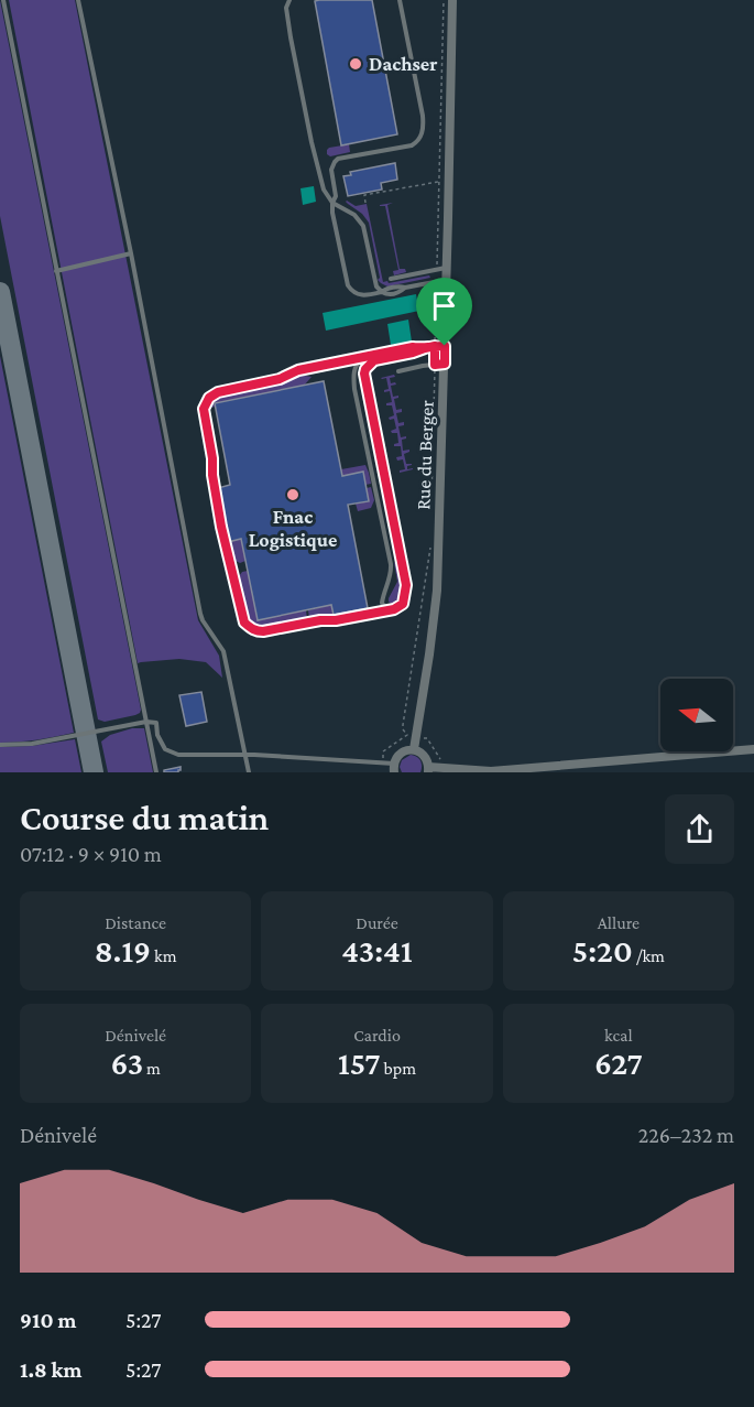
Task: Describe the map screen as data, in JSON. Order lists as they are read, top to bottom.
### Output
{
  "streets": {
    "street": ["Rue du Berger"]
  },
  "places": ["Dachser", "Fnac Logistique"],
  "north": "left",
  "page": {
    "heading": ["Course du matin", "07:12 · 9 × 910 m"],
    "stats": [
      ["Distance", "8.19 km"],
      ["Durée", "43:41"],
      ["Allure", "5:20 /km"],
      ["Dénivelé", "63 m"],
      ["Cardio", "157 bpm"],
      ["kcal", "627"]
    ],
    "chart": ["Dénivelé", "226–232 m"],
    "list": [
      {
        "name": "910 m",
        "note": "5:27"
      },
      {
        "name": "1.8 km",
        "note": "5:27"
      }
    ]
  }
}
